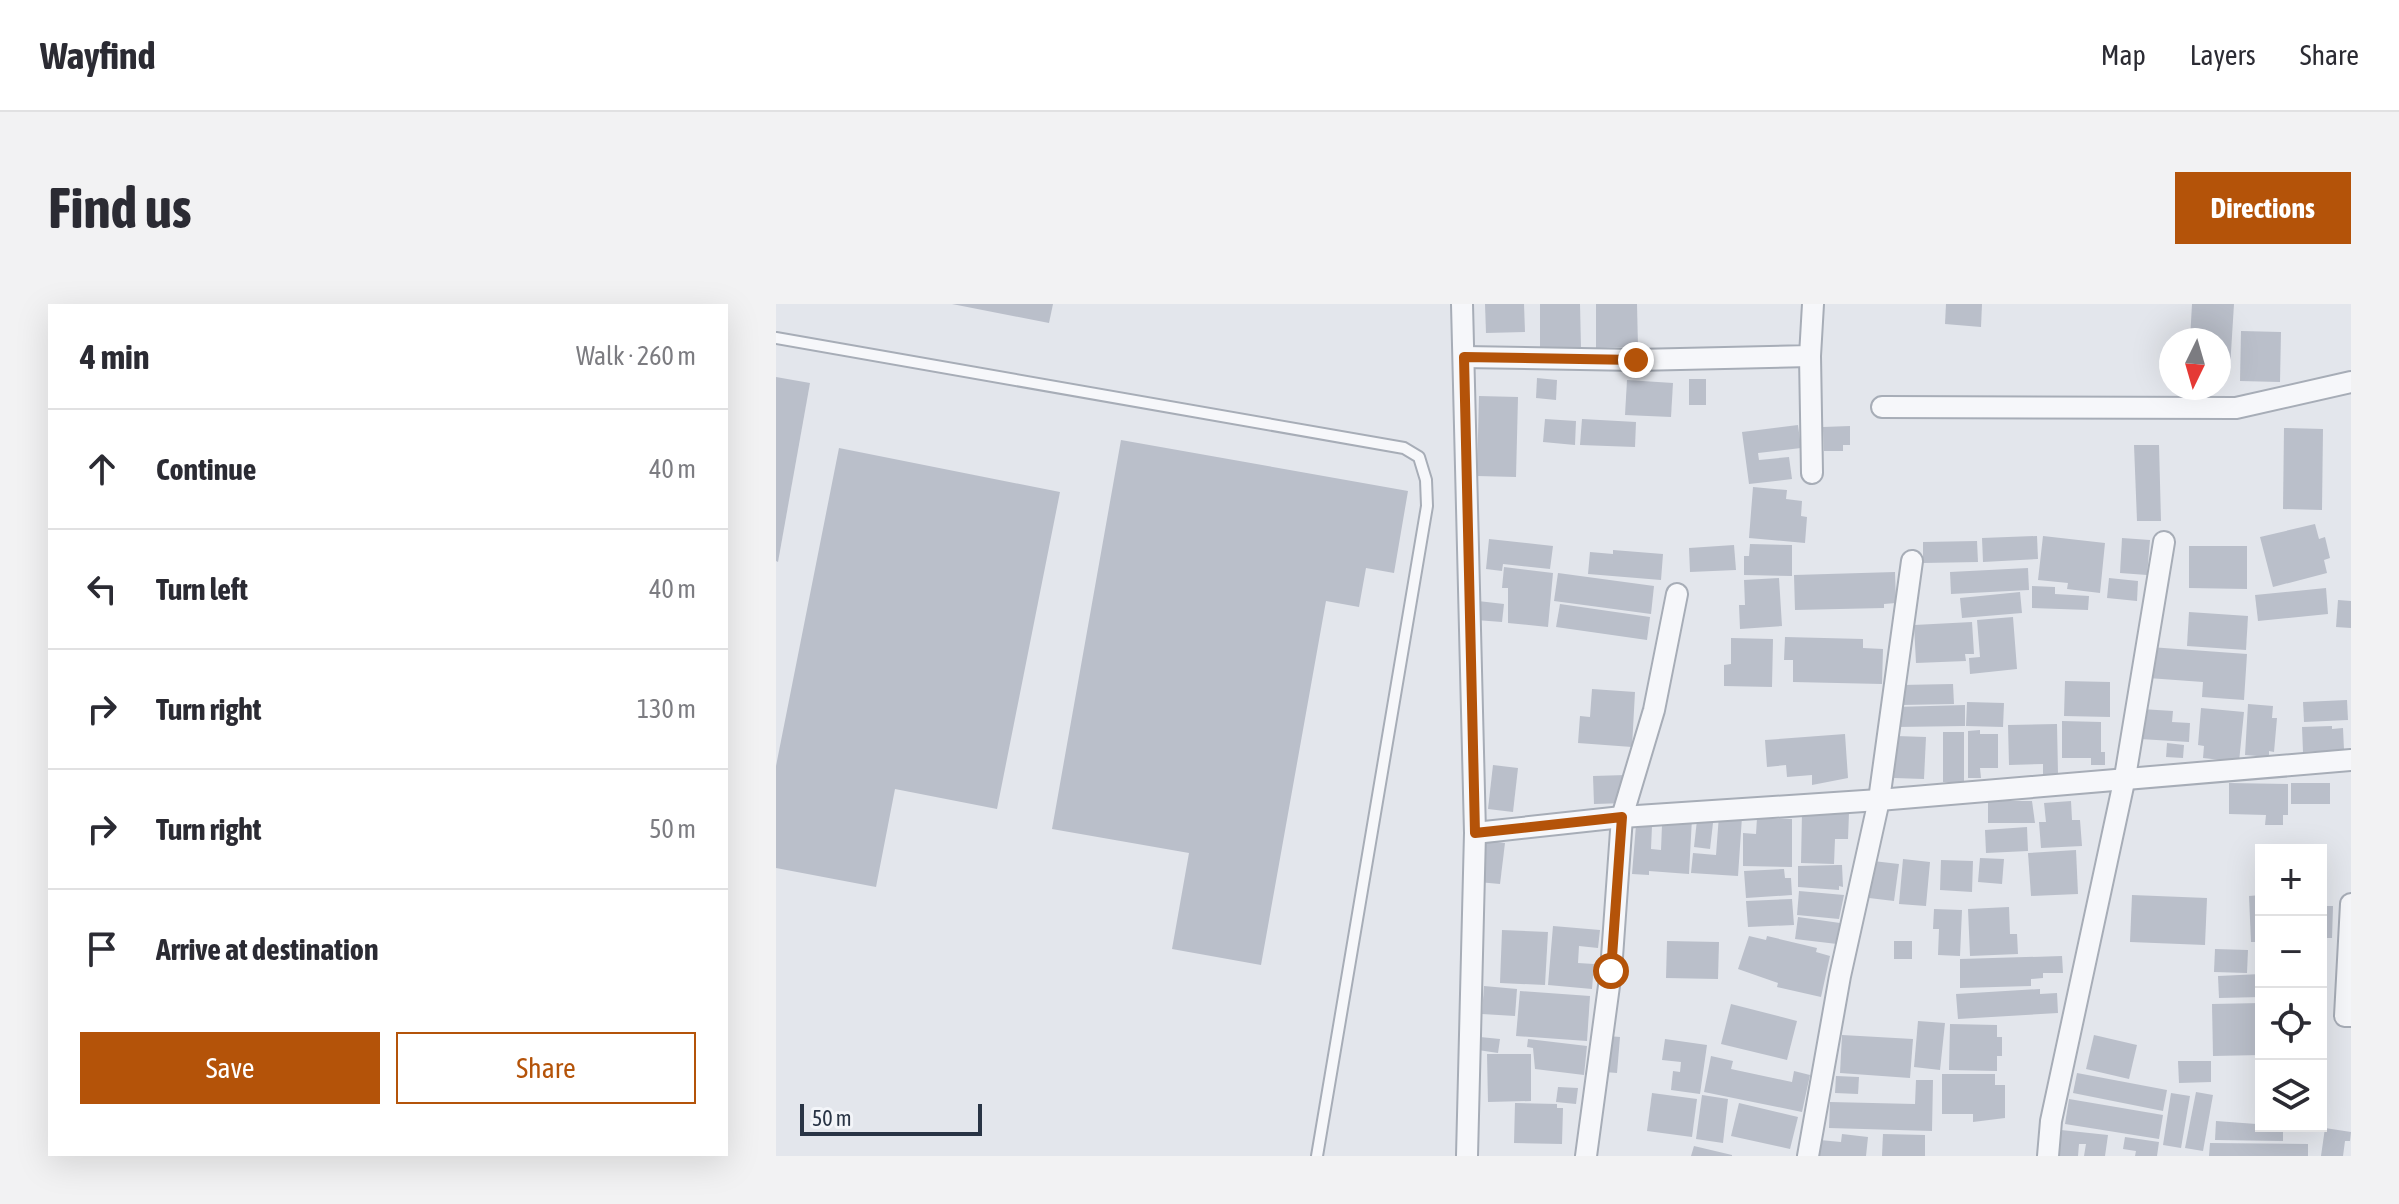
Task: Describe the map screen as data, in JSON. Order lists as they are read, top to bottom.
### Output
{
  "scale_bar": "50 m",
  "north": "bottom",
  "page": {
    "header": "Wayfind",
    "nav": ["Map", "Layers", "Share"],
    "buttons": [
      "Directions",
      ["Save", "Share"]
    ],
    "title": "Find us",
    "heading": ["4 min", "Walk · 260 m"],
    "list": [
      ["Continue", "40 m"],
      ["Turn left", "40 m"],
      ["Turn right", "130 m"],
      ["Turn right", "50 m"],
      "Arrive at destination"
    ],
    "map_buttons": ["+", "−"],
    "scale": "50 m"
  }
}
